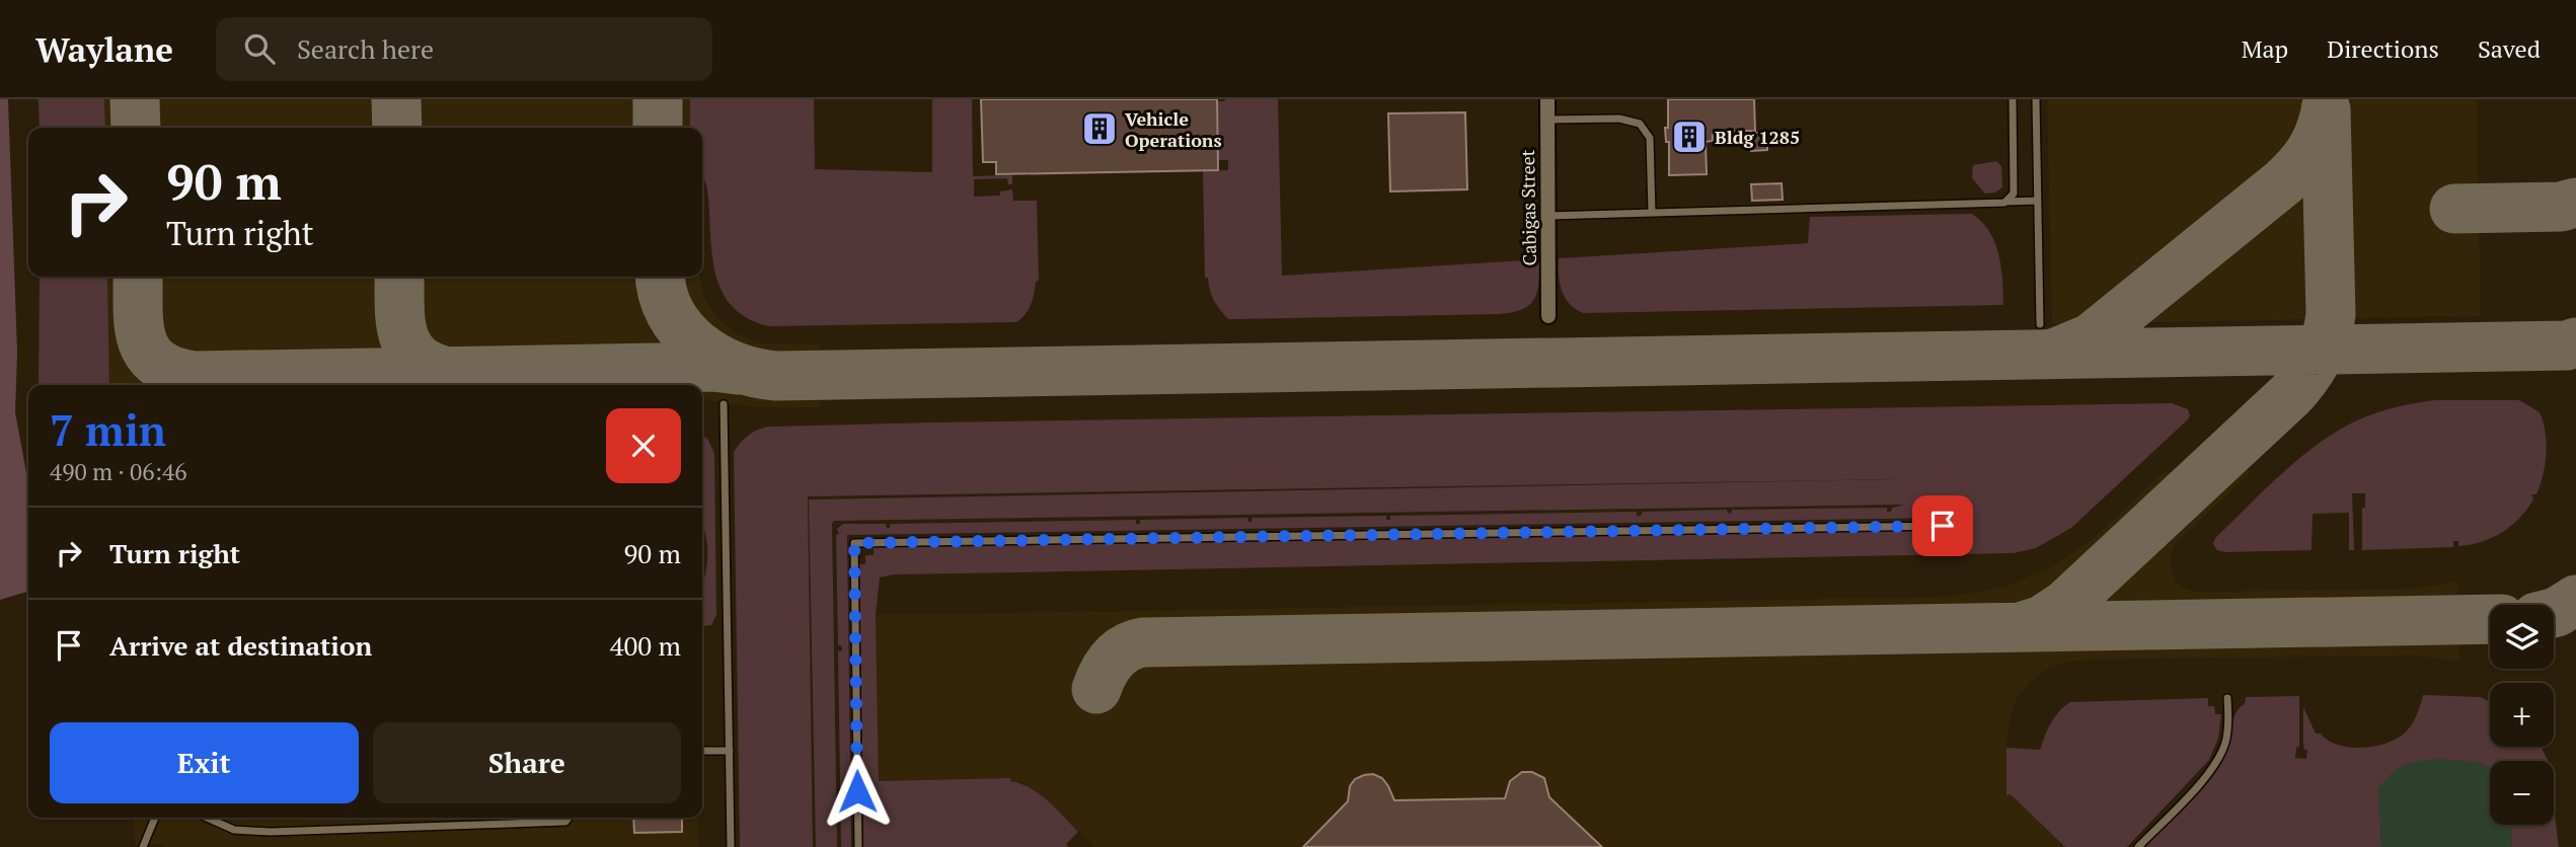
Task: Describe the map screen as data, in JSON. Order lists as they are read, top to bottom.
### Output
{
  "streets": {
    "street": ["Cabigas Street"]
  },
  "places": {
    "building": ["Vehicle Operations", "Bldg 1285"]
  },
  "page": {
    "header": "Waylane",
    "search": "Search here",
    "nav": ["Map", "Directions", "Saved"],
    "turn": ["90 m", "Turn right"],
    "heading": ["7 min", "490 m · 06:46"],
    "list": [
      {
        "name": "Turn right",
        "value": "90 m"
      },
      {
        "name": "Arrive at destination",
        "value": "400 m"
      }
    ],
    "map_buttons": ["+", "−"],
    "buttons": ["Exit", "Share"]
  }
}
